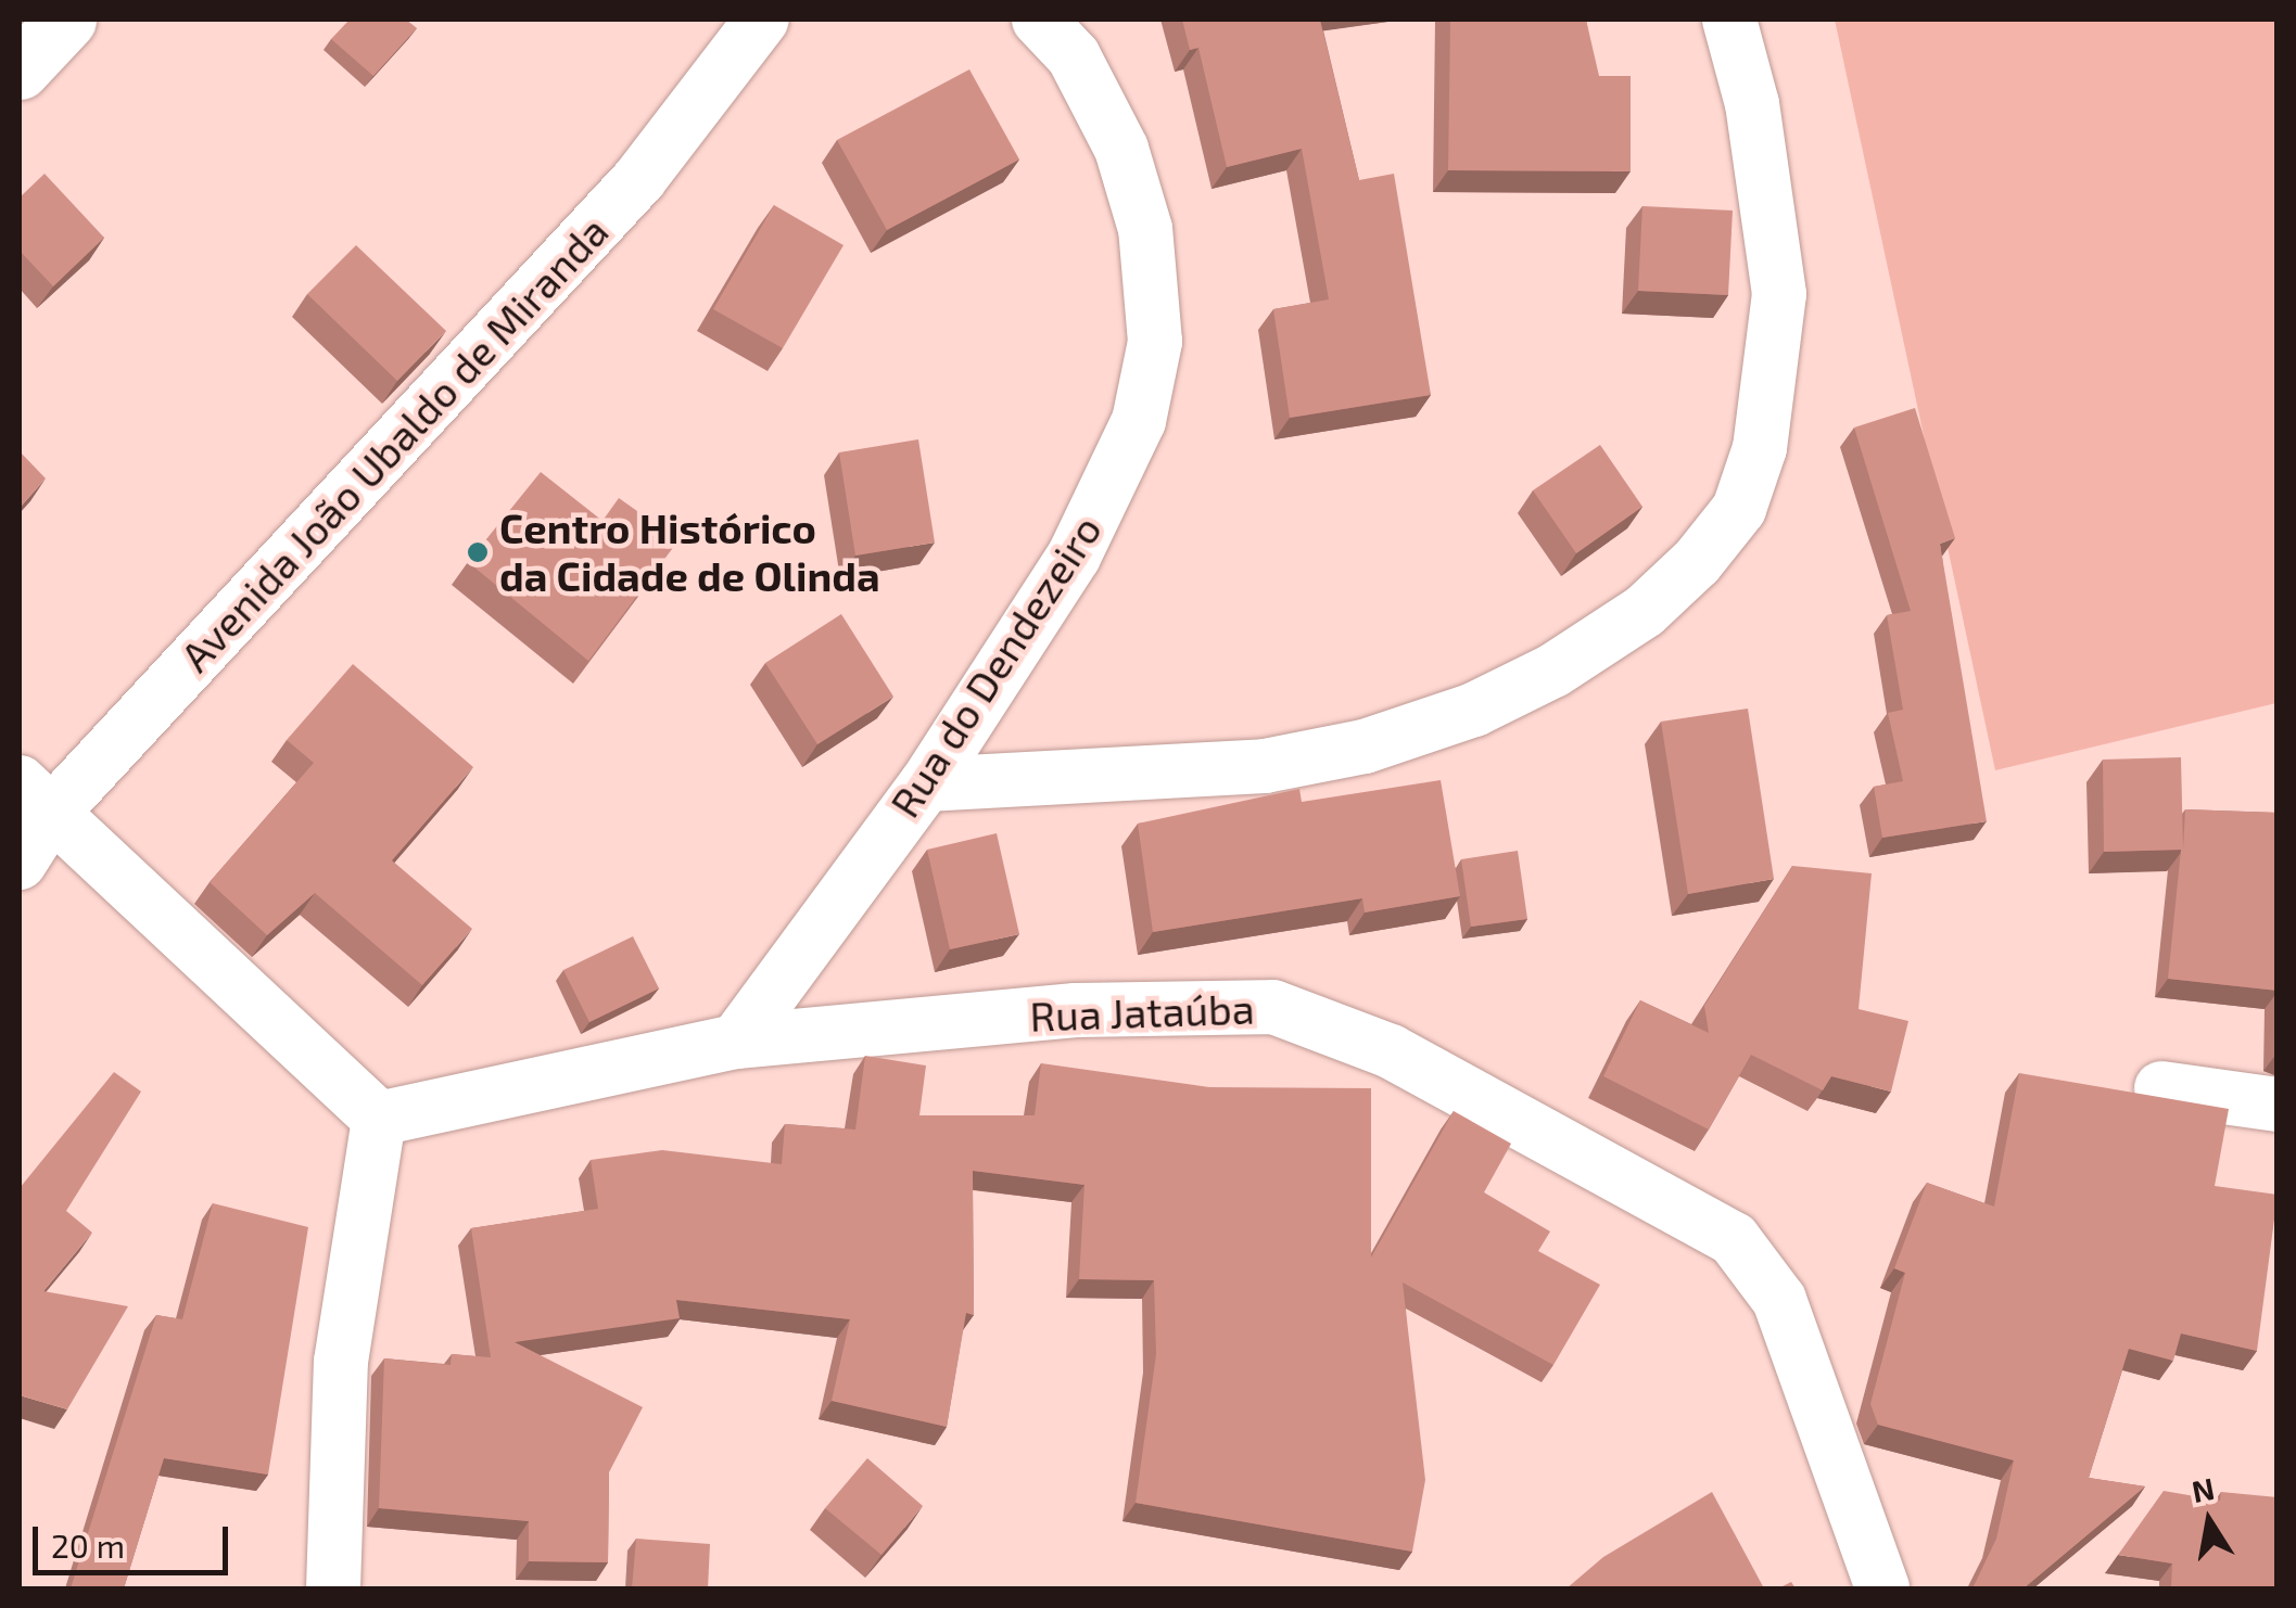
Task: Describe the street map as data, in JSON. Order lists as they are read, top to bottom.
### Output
{
  "streets": {
    "street": ["Avenida João Ubaldo de Miranda", "Rua do Dendezeiro", "Rua Jataúba"]
  },
  "crossings": [
    ["Rua do Dendezeiro", "Rua Jataúba"]
  ],
  "places": ["Centro Histórico da Cidade de Olinda"],
  "scale_bar": "20 m",
  "north": "top"
}
